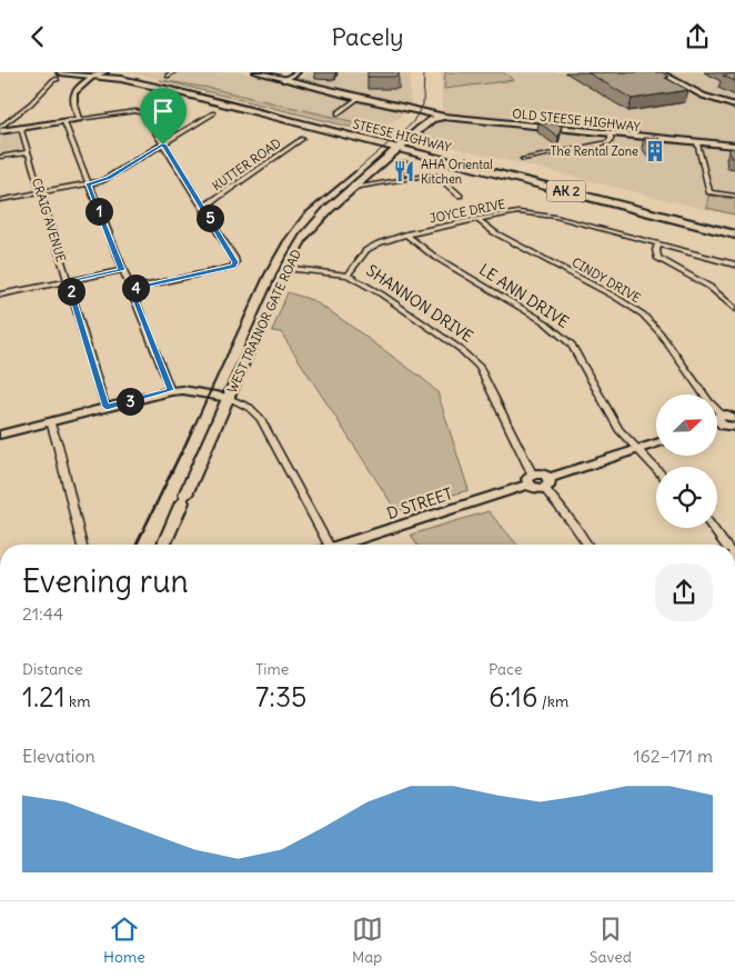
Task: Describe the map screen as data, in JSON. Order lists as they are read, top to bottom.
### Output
{
  "streets": {
    "highway": ["STEESE HIGHWAY", "AK 2"],
    "main road": ["OLD STEESE HIGHWAY", "WEST TRAINOR GATE ROAD"],
    "street": [
      "KUTTER ROAD",
      "JOYCE DRIVE",
      "CRAIG AVENUE",
      "CINDY DRIVE",
      "LE ANN DRIVE",
      "SHANNON DRIVE",
      "D STREET"
    ]
  },
  "crossings": [
    ["OLD STEESE HIGHWAY", "WEST TRAINOR GATE ROAD"],
    ["STEESE HIGHWAY", "WEST TRAINOR GATE ROAD"],
    ["JOYCE DRIVE", "CINDY DRIVE"],
    ["JOYCE DRIVE", "LE ANN DRIVE"],
    ["JOYCE DRIVE", "SHANNON DRIVE"],
    ["SHANNON DRIVE", "WEST TRAINOR GATE ROAD"],
    ["SHANNON DRIVE", "D STREET"]
  ],
  "places": {
    "building": ["The Rental Zone"],
    "restaurant": ["AHA Oriental Kitchen"]
  },
  "north": "top right",
  "page": {
    "header": "Pacely",
    "pins": [
      "1",
      "5",
      "4",
      "2",
      "3"
    ],
    "heading": ["Evening run", "21:44"],
    "stats": [
      ["Distance", "1.21 km"],
      ["Time", "7:35"],
      ["Pace", "6:16 /km"]
    ],
    "chart": ["Elevation", "162–171 m"],
    "tabs": ["Home", "Map", "Saved"]
  }
}
